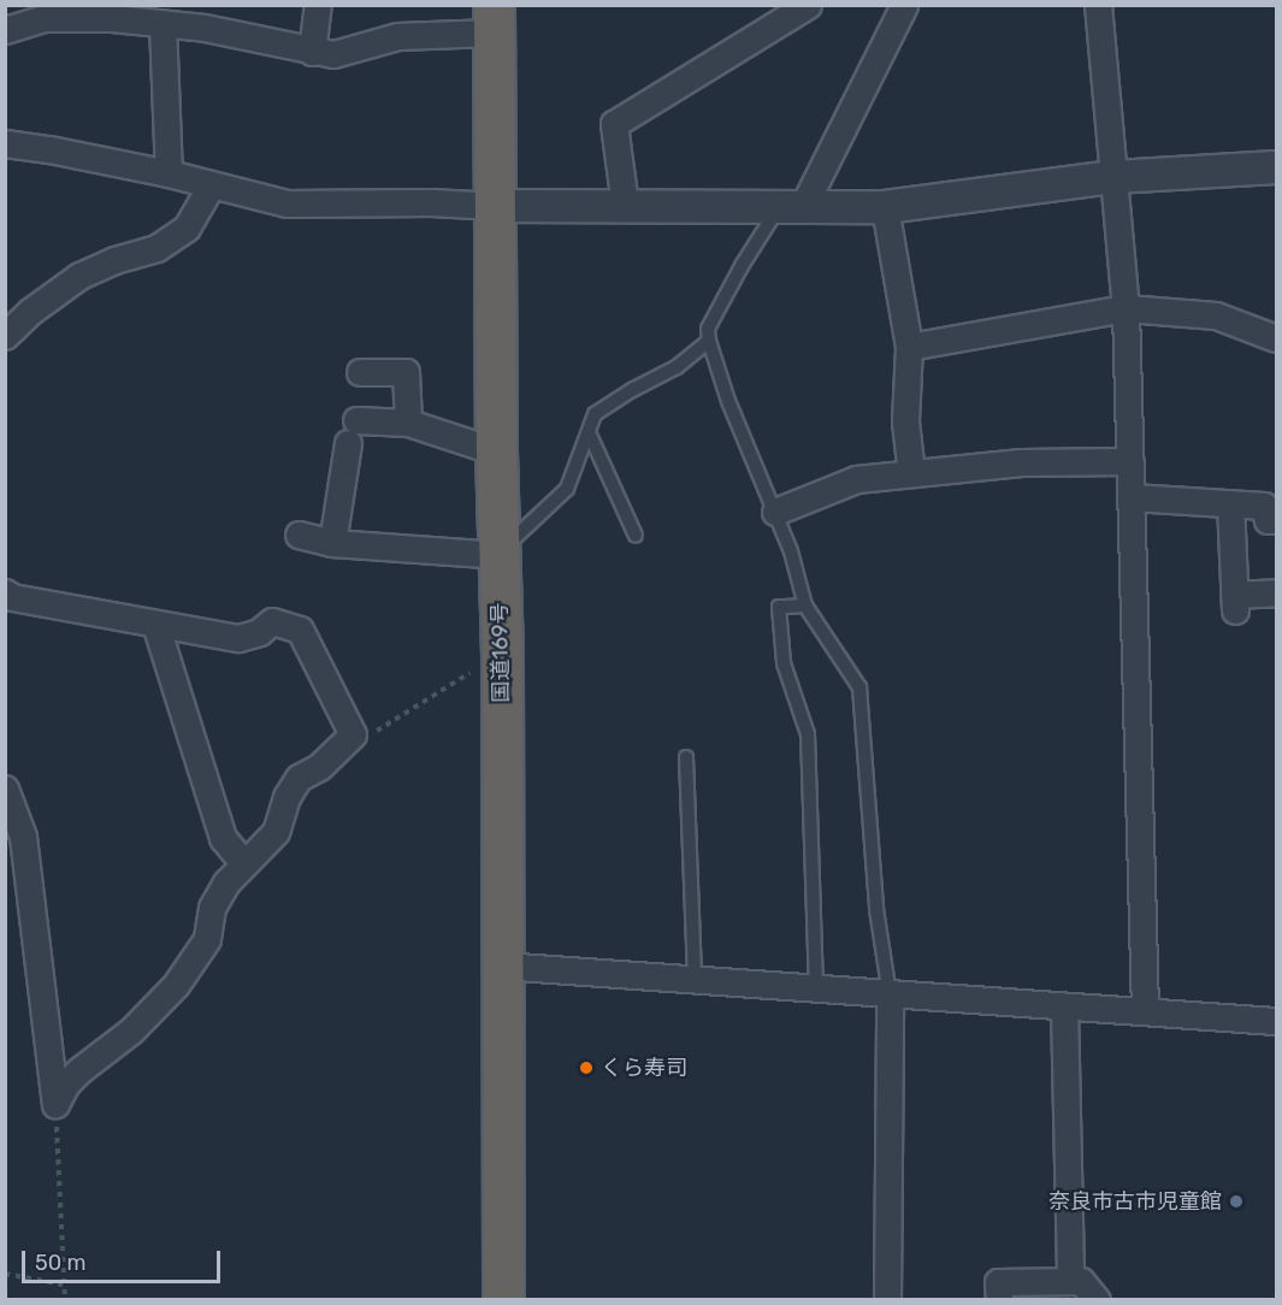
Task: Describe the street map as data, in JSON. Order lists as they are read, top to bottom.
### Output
{
  "streets": {
    "highway": ["国道169号"]
  },
  "places": ["くら寿司", "奈良市古市児童館"],
  "scale_bar": "50 m"
}
